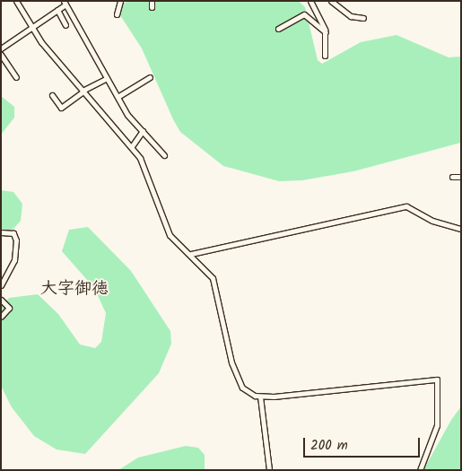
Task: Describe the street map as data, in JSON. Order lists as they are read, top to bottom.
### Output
{
  "districts": ["大字御徳"],
  "scale_bar": "200 m"
}
